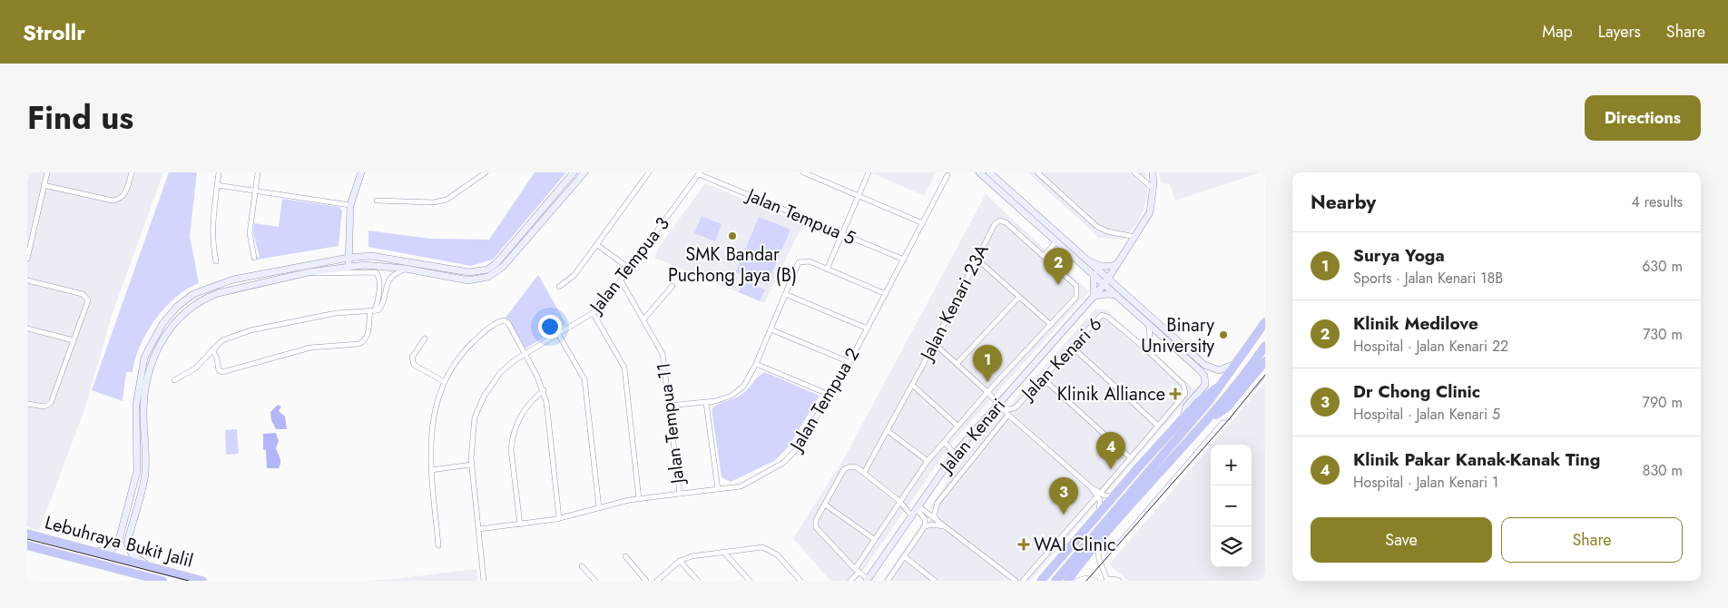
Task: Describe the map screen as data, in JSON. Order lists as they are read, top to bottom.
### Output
{
  "streets": {
    "highway": ["Lebuhraya Bukit Jalil"],
    "main road": ["Jalan Kenari"],
    "street": [
      "Jalan Tempua 5",
      "Jalan Tempua 3",
      "Jalan Kenari 23A",
      "Jalan Kenari 6",
      "Jalan Tempua 2",
      "Jalan Tempua 11"
    ]
  },
  "crossings": [
    ["Jalan Tempua 5", "Jalan Tempua 3"],
    ["Jalan Tempua 5", "Jalan Tempua 2"],
    ["Jalan Tempua 3", "Jalan Tempua 2"],
    ["Jalan Tempua 3", "Jalan Tempua 11"],
    ["Jalan Kenari 6", "Jalan Kenari"],
    ["Jalan Tempua 2", "Jalan Tempua 11"]
  ],
  "places": {
    "other": ["SMK Bandar Puchong Jaya (B)", "Binary University"],
    "health": ["Klinik Alliance", "WAI Clinic"]
  },
  "page": {
    "header": "Strollr",
    "nav": ["Map", "Layers", "Share"],
    "title": "Find us",
    "buttons": [
      "Directions",
      ["Save", "Share"]
    ],
    "heading": ["Nearby", "4 results"],
    "list": [
      {
        "mark": "1",
        "name": "Surya Yoga",
        "note": "Sports · Jalan Kenari 18B",
        "value": "630 m"
      },
      {
        "mark": "2",
        "name": "Klinik Medilove",
        "note": "Hospital · Jalan Kenari 22",
        "value": "730 m"
      },
      {
        "mark": "3",
        "name": "Dr Chong Clinic",
        "note": "Hospital · Jalan Kenari 5",
        "value": "790 m"
      },
      {
        "mark": "4",
        "name": "Klinik Pakar Kanak-Kanak Ting",
        "note": "Hospital · Jalan Kenari 1",
        "value": "830 m"
      }
    ],
    "pins": [
      "2",
      "1",
      "4",
      "3"
    ],
    "map_buttons": ["+", "−"]
  }
}
